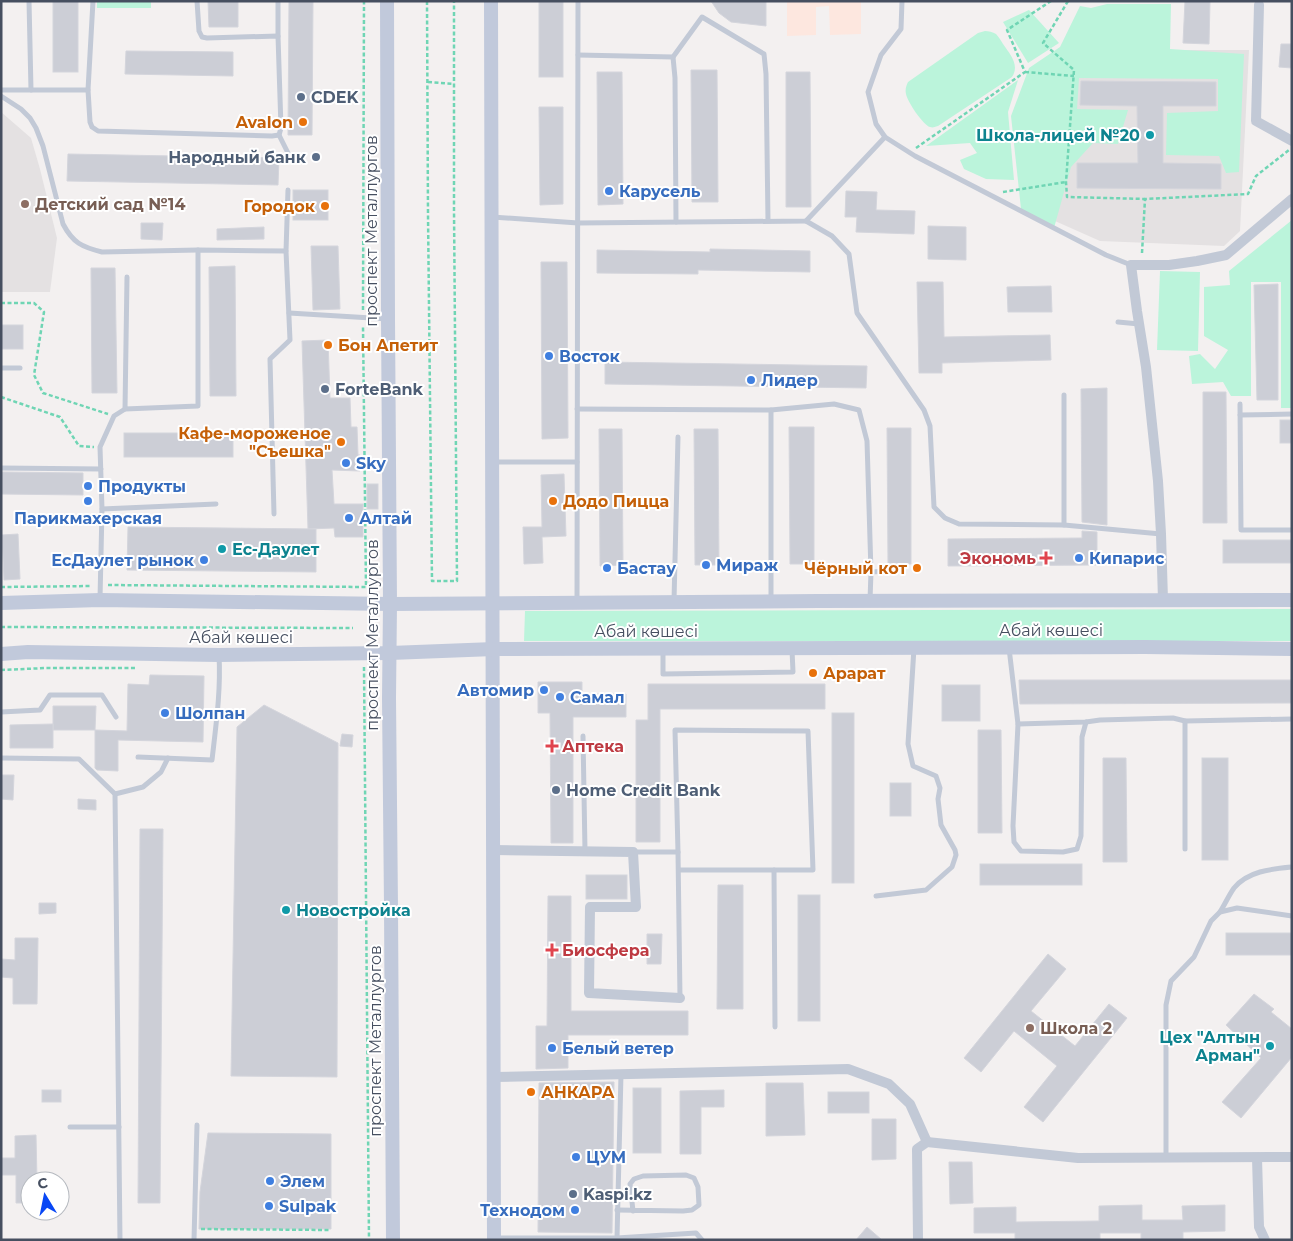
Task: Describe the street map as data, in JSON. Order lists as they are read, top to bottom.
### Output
{
  "streets": {
    "street": ["проспект Металлургов", "Абай көшесі"]
  },
  "crossings": [
    ["проспект Металлургов", "Абай көшесі"]
  ],
  "places": {
    "other": [
      "CDEK",
      "Avalon",
      "Школа-лицей №20",
      "Народный банк",
      "Карусель",
      "Детский сад №14",
      "Городок",
      "Бон Апетит",
      "Восток",
      "Лидер",
      "ForteBank",
      "Кафе-мороженое \"Cъешка\"",
      "Sky",
      "Продукты",
      "Парикмахерская",
      "Додо Пицца",
      "Алтай",
      "Ес-Даулет",
      "Кипарис",
      "ЕсДаулет рынок",
      "Мираж",
      "Бастау",
      "Чёрный кот",
      "Арарат",
      "Автомир",
      "Самал",
      "Шолпан",
      "Home Credit Bank",
      "Новостройка",
      "Школа 2",
      "Цех \"Алтын Арман\"",
      "Белый ветер",
      "АНКАРА",
      "ЦУМ",
      "Элем",
      "Kaspi.kz",
      "Sulpak",
      "Технодом"
    ],
    "health": ["Экономь", "Аптека", "Биосфера"]
  },
  "north": "top"
}
